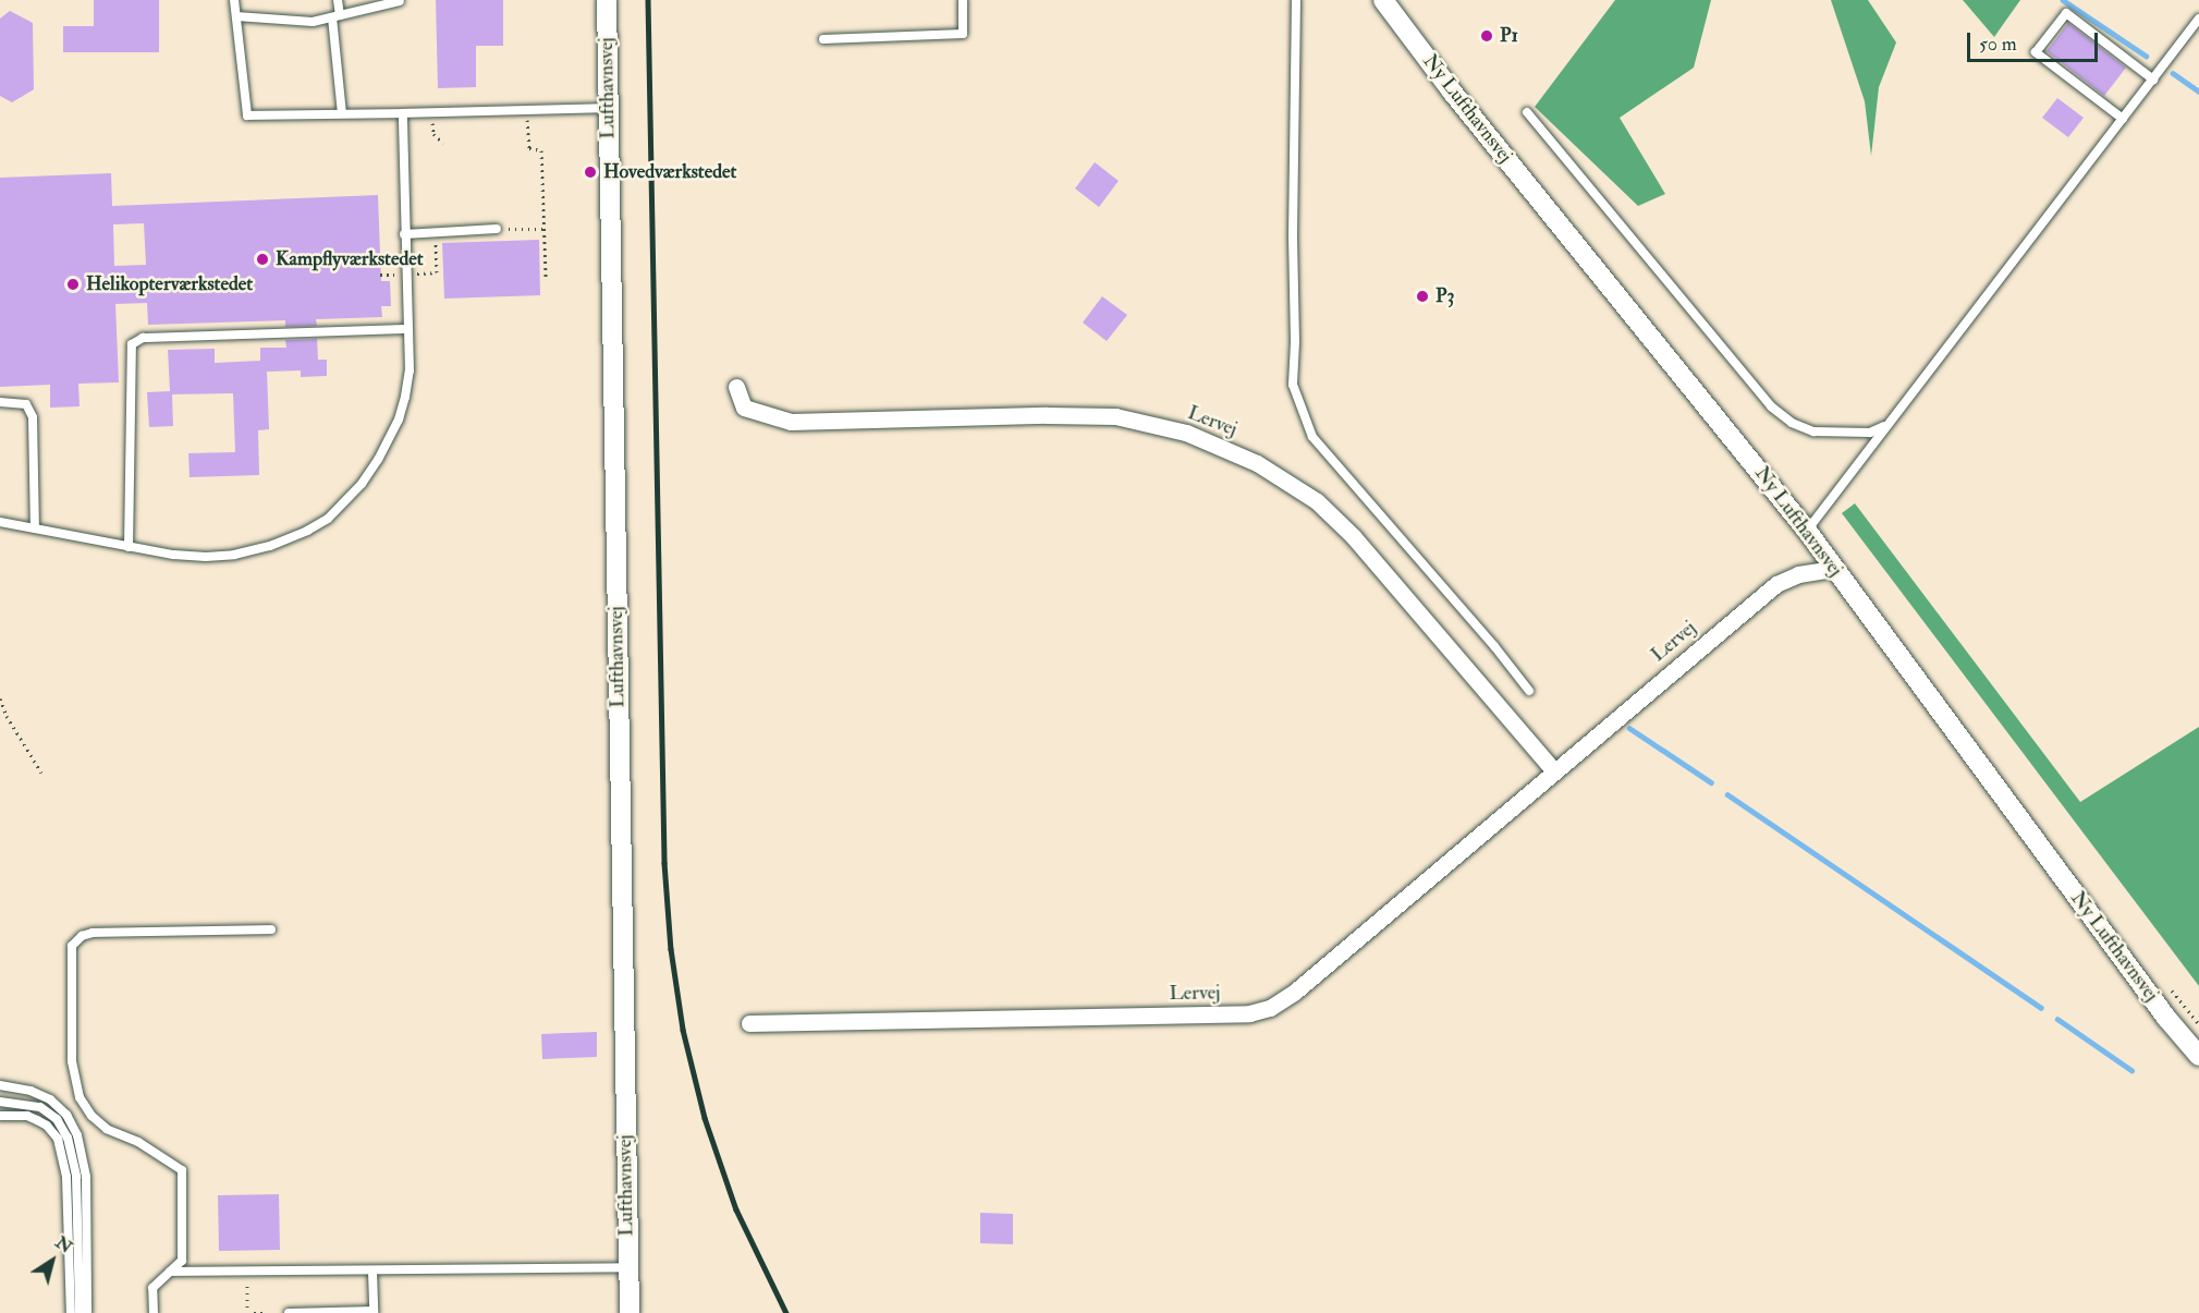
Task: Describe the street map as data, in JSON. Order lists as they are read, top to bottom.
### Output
{
  "streets": {
    "street": ["Lufthavnsvej", "Ny Lufthavnsvej", "Lervej"]
  },
  "crossings": [
    ["Ny Lufthavnsvej", "Lervej"]
  ],
  "places": [
    "P1",
    "Hovedværkstedet",
    "Kampflyværkstedet",
    "Helikopterværkstedet",
    "P3"
  ],
  "scale_bar": "50 m",
  "north": "top right"
}
